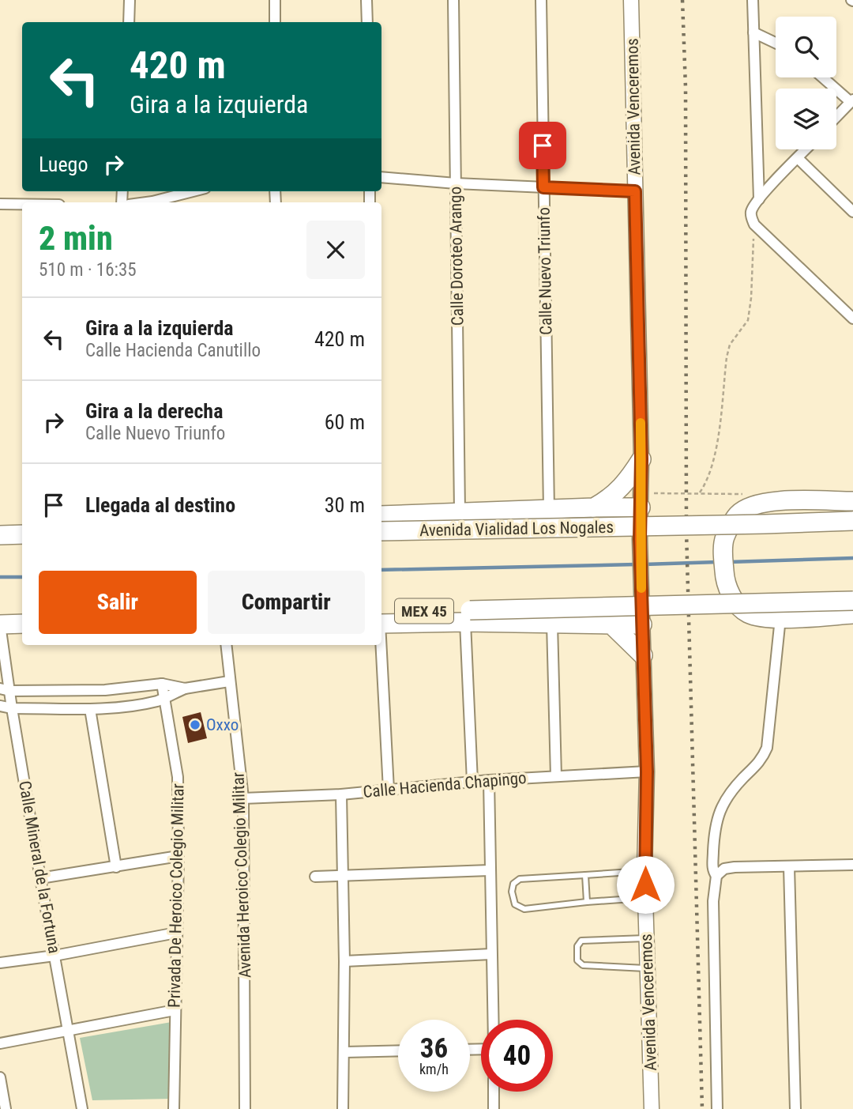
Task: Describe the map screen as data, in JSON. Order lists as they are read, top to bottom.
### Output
{
  "streets": {
    "highway": ["Avenida Vialidad Los Nogales", "MEX 45"],
    "street": [
      "Avenida Venceremos",
      "Calle Doroteo Arango",
      "Calle Nuevo Triunfo",
      "Calle Hacienda Chapingo",
      "Calle Mineral de la Fortuna",
      "Avenida Heroico Colegio Militar",
      "Privada De Heroico Colegio Militar"
    ]
  },
  "crossings": [
    ["Avenida Venceremos", "Calle Hacienda Chapingo"],
    ["Calle Hacienda Chapingo", "Avenida Heroico Colegio Militar"]
  ],
  "places": ["Oxxo"],
  "page": {
    "turn": ["420 m", "Gira a la izquierda"],
    "then": "Luego",
    "heading": ["2 min", "510 m · 16:35"],
    "list": [
      {
        "name": "Gira a la izquierda",
        "note": "Calle Hacienda Canutillo",
        "value": "420 m"
      },
      {
        "name": "Gira a la derecha",
        "note": "Calle Nuevo Triunfo",
        "value": "60 m"
      },
      {
        "name": "Llegada al destino",
        "value": "30 m"
      }
    ],
    "buttons": ["Salir", "Compartir"],
    "speed": "36 km/h",
    "limit": "40"
  }
}
